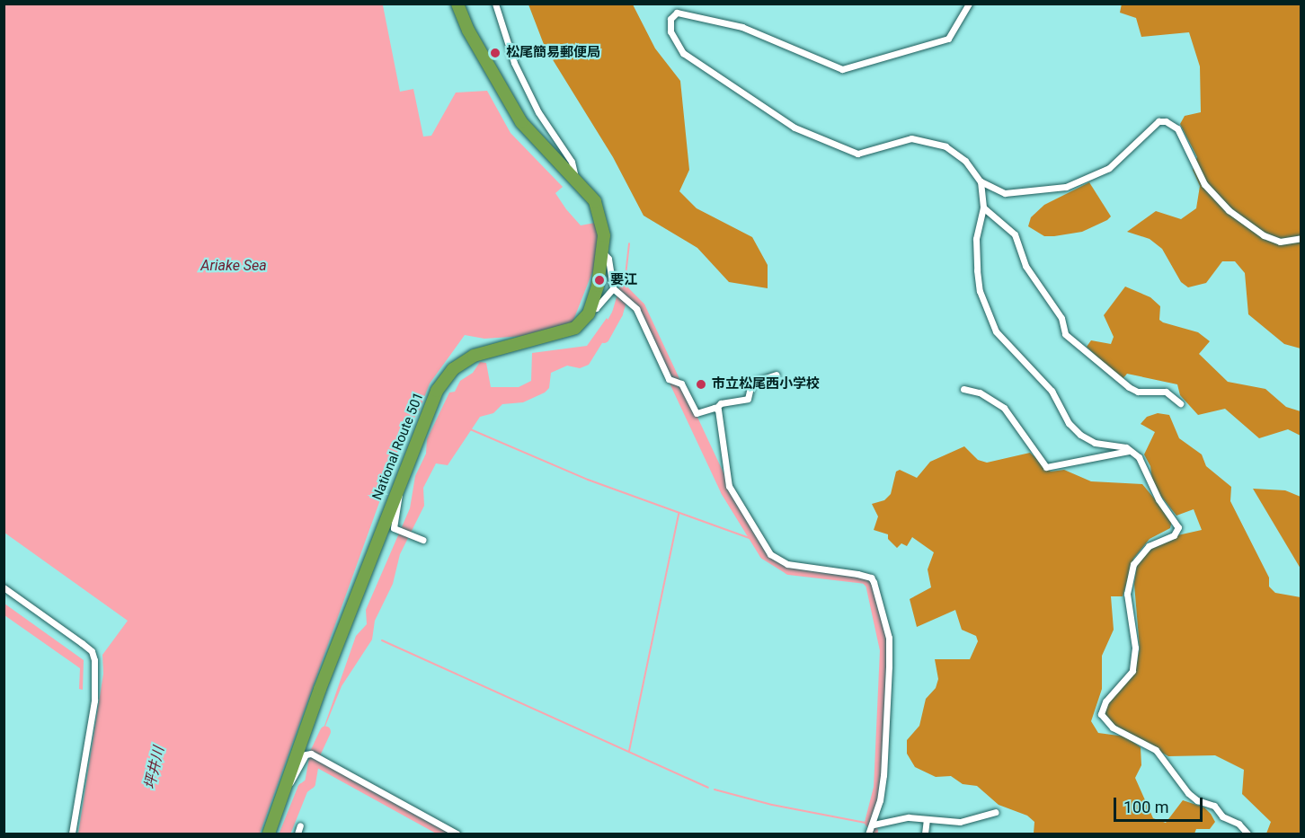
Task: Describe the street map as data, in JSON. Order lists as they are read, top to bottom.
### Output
{
  "streets": {
    "highway": ["National Route 501"]
  },
  "water": ["Ariake Sea", "坪井川"],
  "places": ["松尾簡易郵便局", "要江", "市立松尾西小学校"],
  "scale_bar": "100 m"
}
